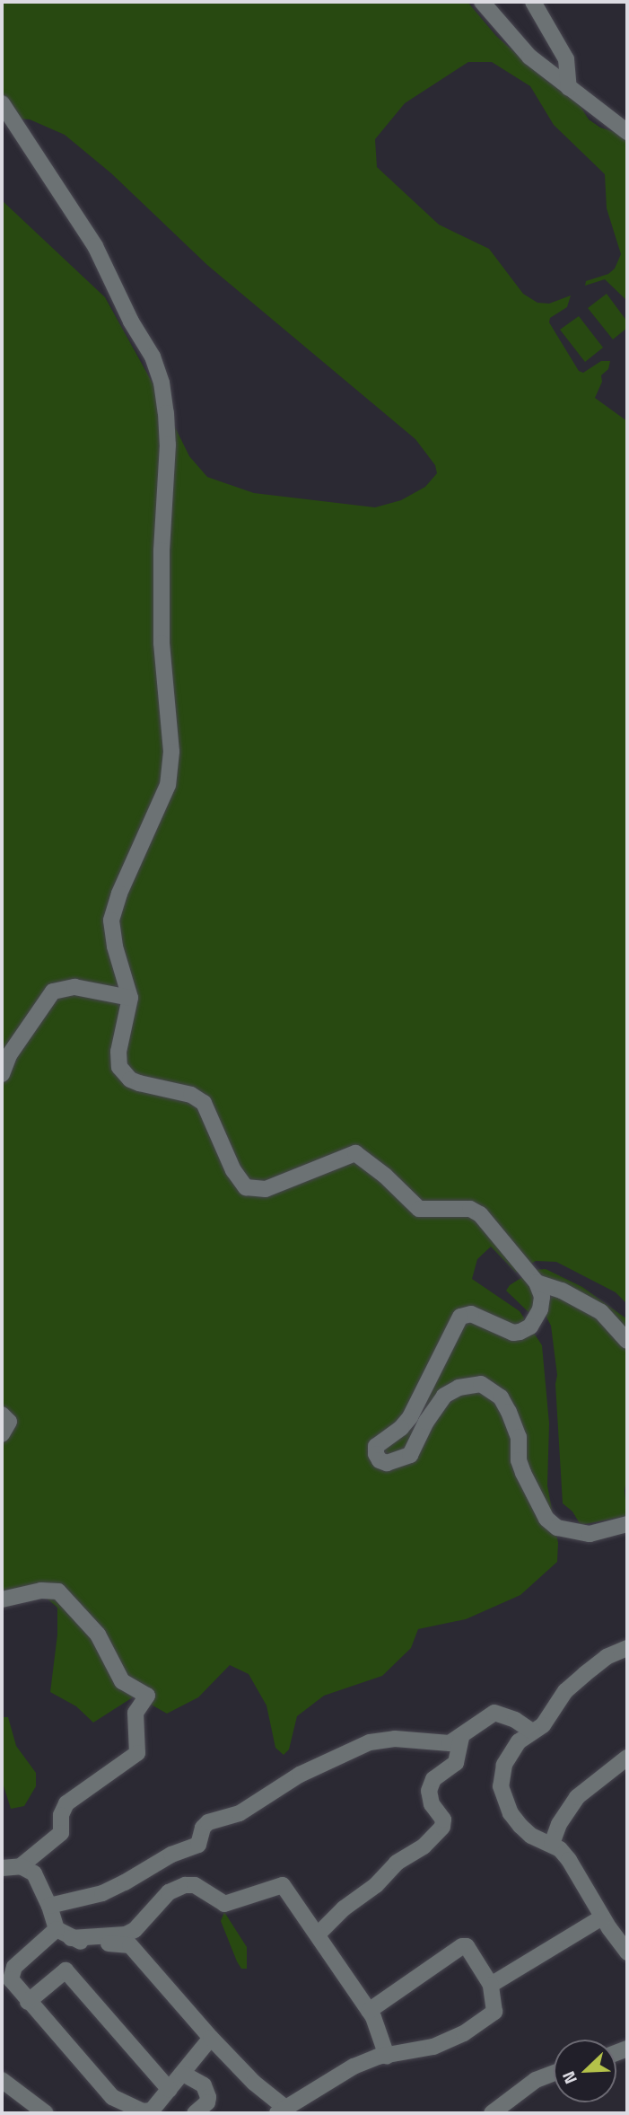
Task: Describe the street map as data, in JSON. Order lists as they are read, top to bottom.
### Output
{
  "north": "bottom left"
}
